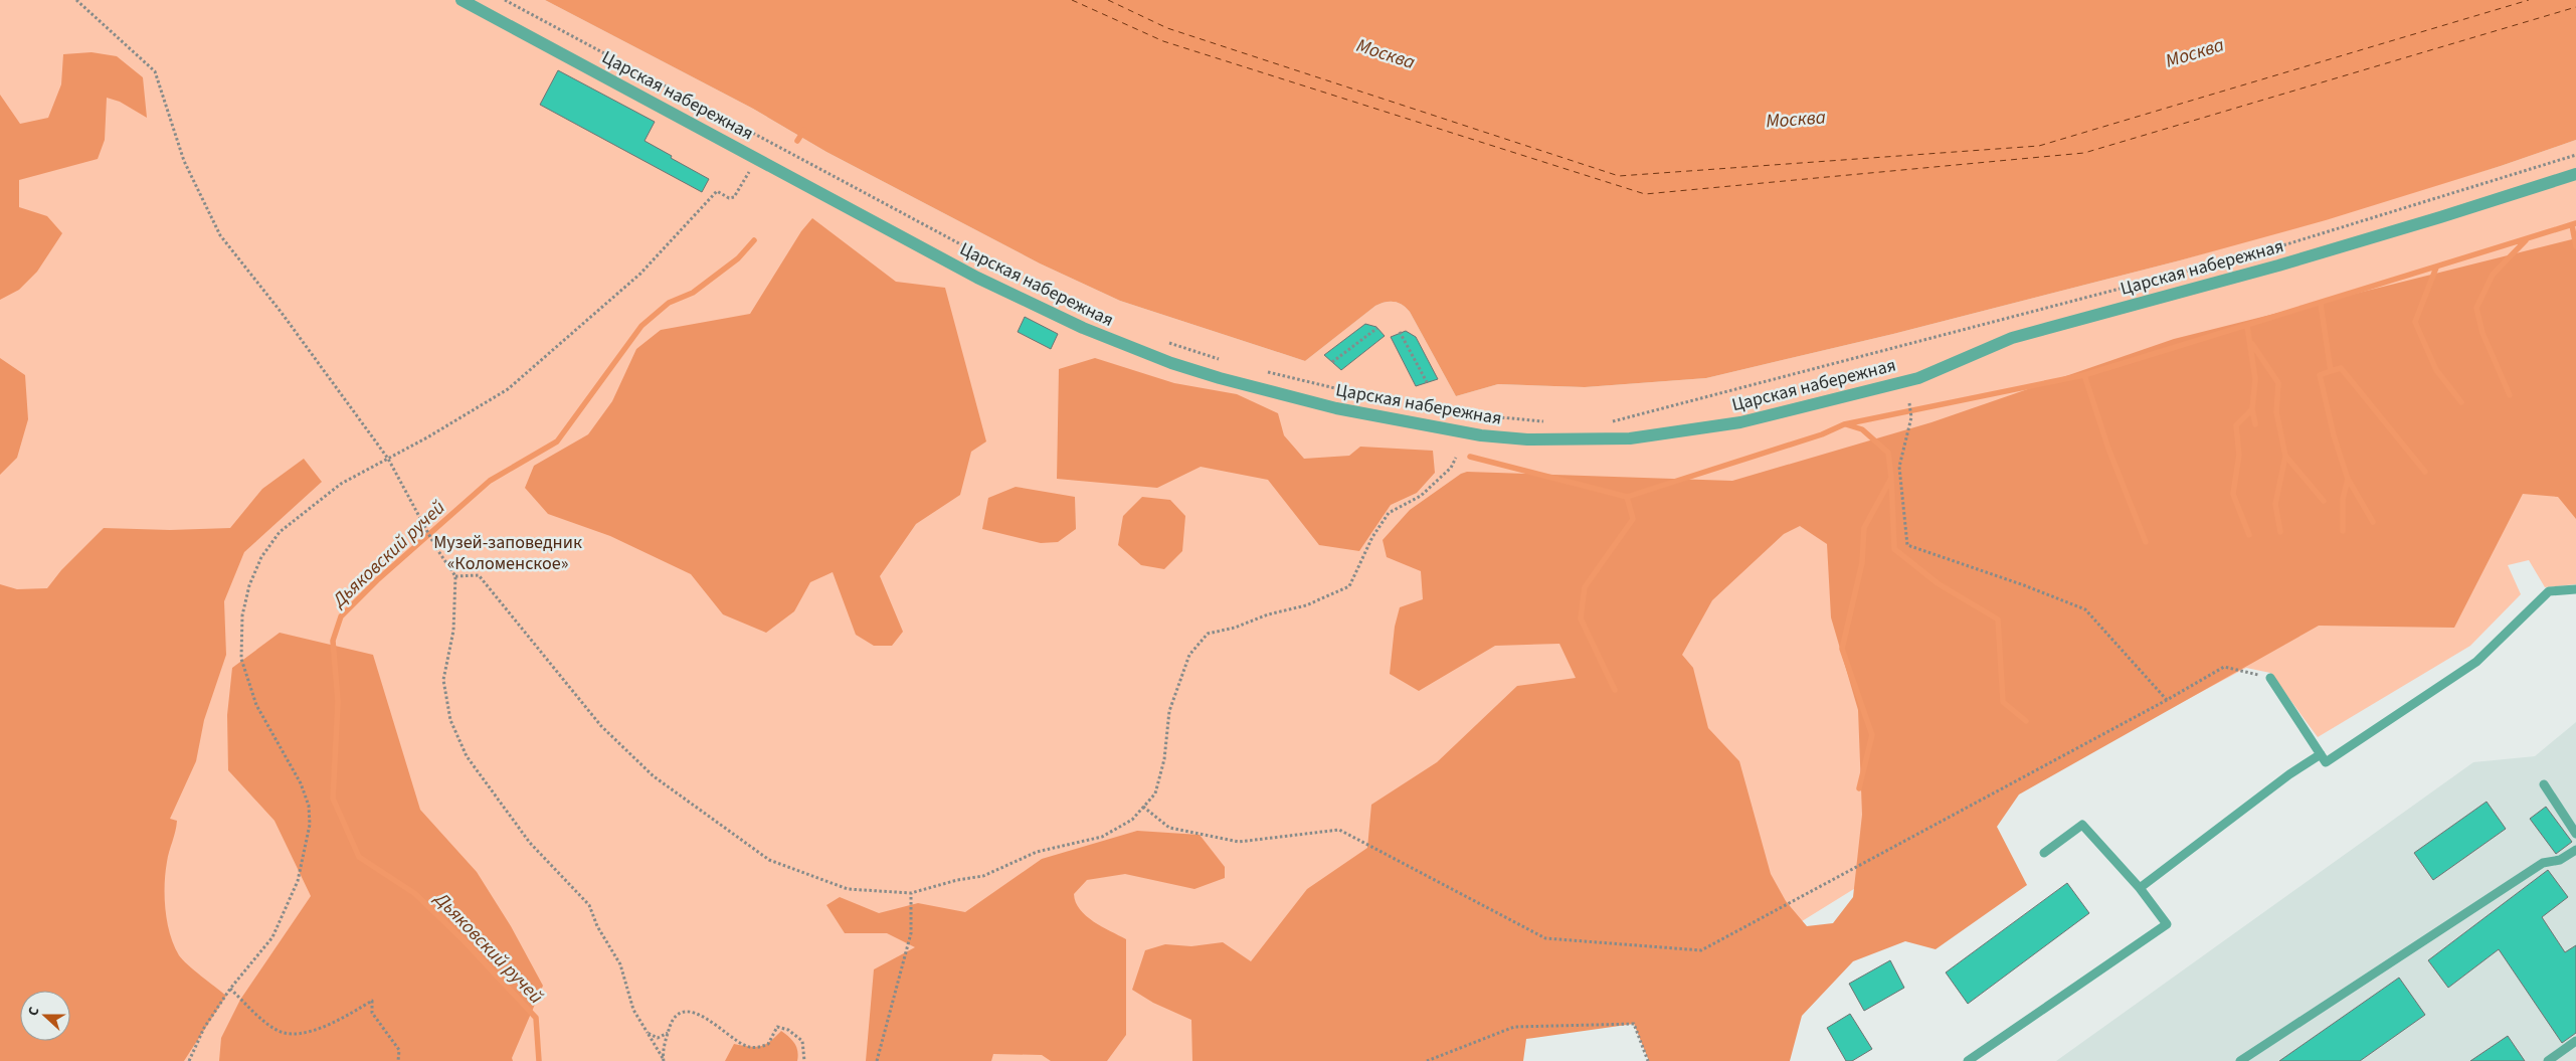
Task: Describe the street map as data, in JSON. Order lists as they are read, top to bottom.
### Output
{
  "streets": {
    "street": ["Царская набережная"]
  },
  "water": ["Москва", "Дьяковский ручей"],
  "parks": ["Музей-заповедник «Коломенское»"],
  "north": "left"
}
